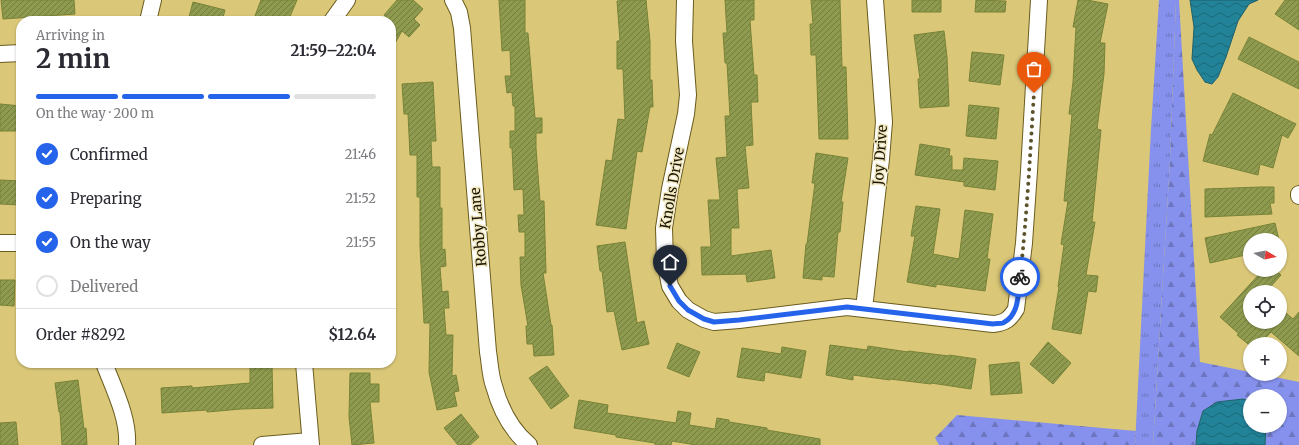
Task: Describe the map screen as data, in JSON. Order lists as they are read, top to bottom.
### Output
{
  "streets": {
    "street": ["Joy Drive", "Knolls Drive", "Robby Lane"]
  },
  "crossings": [
    ["Joy Drive", "Knolls Drive"]
  ],
  "north": "right",
  "page": {
    "heading": ["2 min", "Arriving in", "21:59–22:04"],
    "panel": ["Order #8292", "$12.64"],
    "bar": "On the way · 200 m",
    "list": [
      ["Confirmed", "21:46"],
      ["Preparing", "21:52"],
      ["On the way", "21:55"],
      "Delivered"
    ],
    "map_buttons": ["+", "−"]
  }
}
